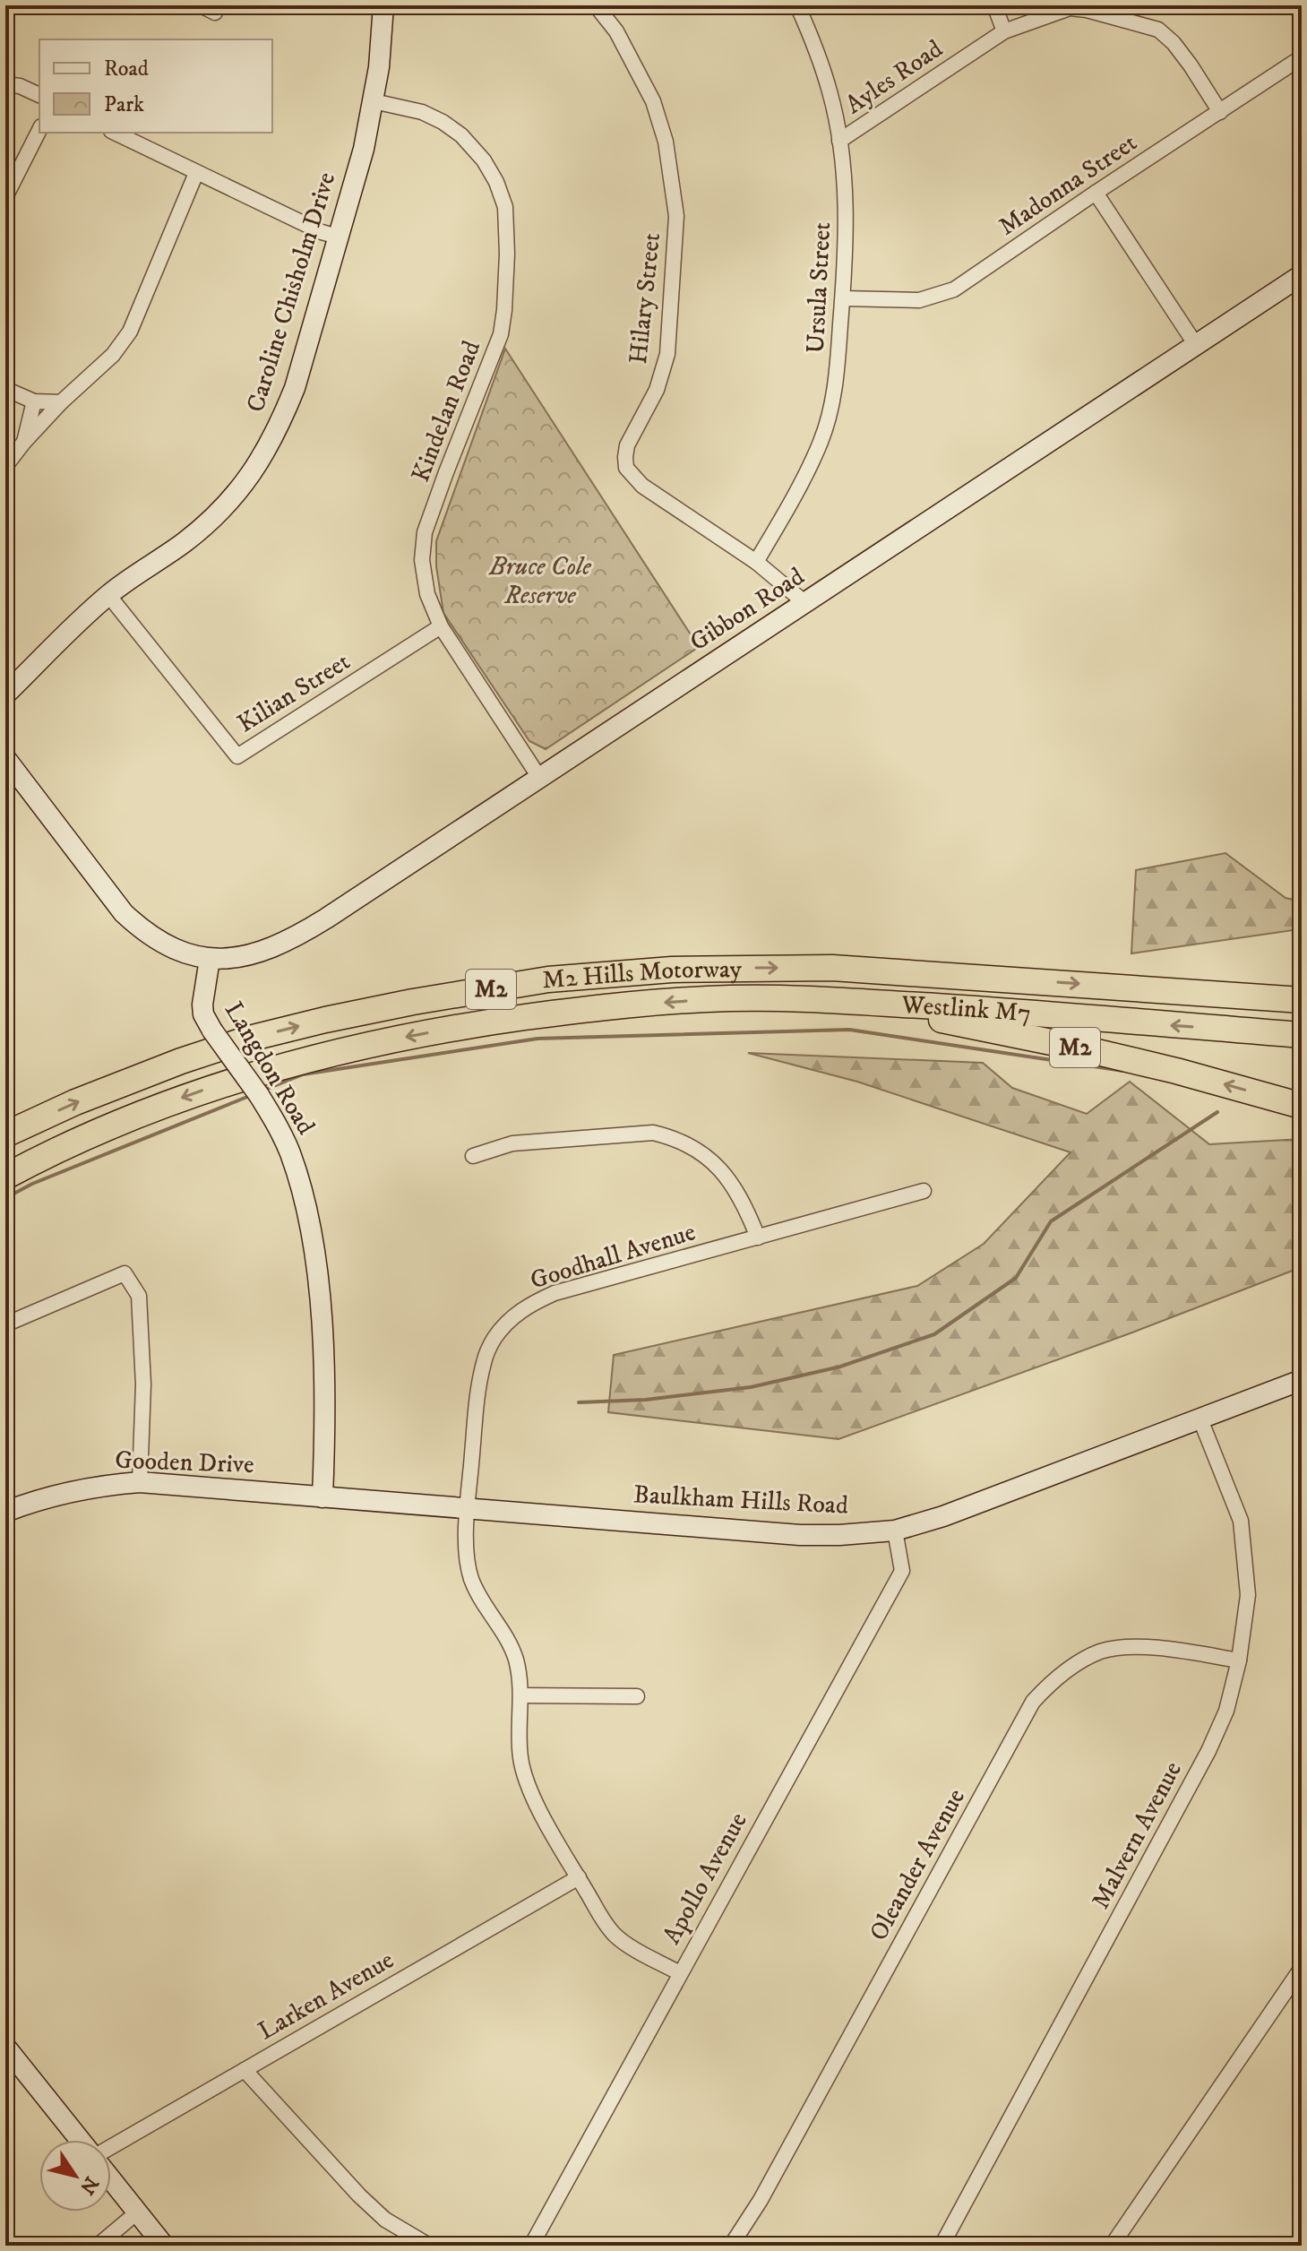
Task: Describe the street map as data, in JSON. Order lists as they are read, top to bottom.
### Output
{
  "streets": {
    "highway": ["M2 Hills Motorway", "M2", "Westlink M7"],
    "street": [
      "Ayles Road",
      "Madonna Street",
      "Ursula Street",
      "Caroline Chisholm Drive",
      "Hilary Street",
      "Kindelan Road",
      "Gibbon Road",
      "Kilian Street",
      "Langdon Road",
      "Goodhall Avenue",
      "Gooden Drive",
      "Baulkham Hills Road",
      "Malvern Avenue",
      "Oleander Avenue",
      "Apollo Avenue",
      "Larken Avenue"
    ]
  },
  "crossings": [
    ["Ayles Road", "Madonna Street"],
    ["Ayles Road", "Ursula Street"],
    ["Madonna Street", "Ursula Street"],
    ["Ursula Street", "Hilary Street"],
    ["Caroline Chisholm Drive", "Kindelan Road"],
    ["Caroline Chisholm Drive", "Kilian Street"],
    ["Hilary Street", "Gibbon Road"],
    ["Kindelan Road", "Gibbon Road"],
    ["Kindelan Road", "Kilian Street"],
    ["Gibbon Road", "Langdon Road"],
    ["M2 Hills Motorway", "M2"],
    ["M2 Hills Motorway", "Westlink M7"],
    ["M2", "Westlink M7"],
    ["Langdon Road", "Gooden Drive"],
    ["Langdon Road", "Baulkham Hills Road"],
    ["Goodhall Avenue", "Baulkham Hills Road"],
    ["Goodhall Avenue", "Apollo Avenue"],
    ["Goodhall Avenue", "Larken Avenue"],
    ["Gooden Drive", "Baulkham Hills Road"],
    ["Baulkham Hills Road", "Malvern Avenue"],
    ["Baulkham Hills Road", "Apollo Avenue"],
    ["Malvern Avenue", "Oleander Avenue"]
  ],
  "parks": ["Bruce Cole Reserve"],
  "legend": ["Road", "Park"],
  "north": "bottom right"
}
